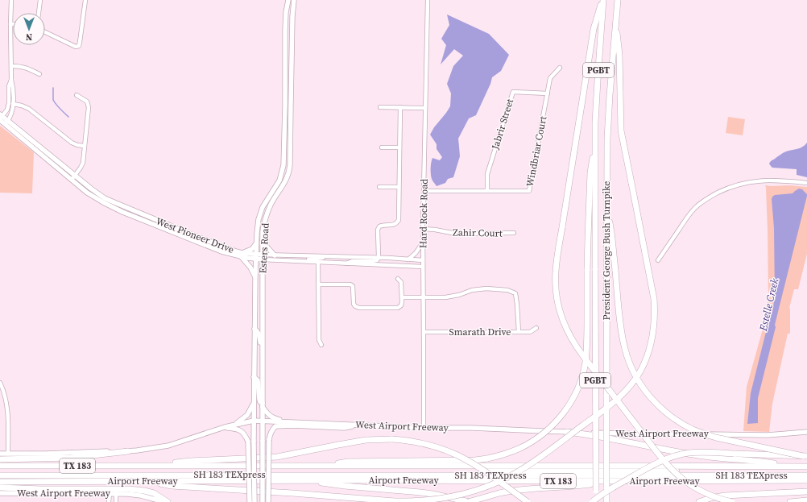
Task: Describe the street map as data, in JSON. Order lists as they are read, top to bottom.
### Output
{
  "streets": {
    "highway": [
      "PGBT",
      "President George Bush Turnpike",
      "TX 183",
      "SH 183 TEXpress",
      "Airport Freeway"
    ],
    "main road": ["West Pioneer Drive", "Esters Road", "West Airport Freeway"],
    "street": [
      "Jabrir Street",
      "Windbriar Court",
      "Hard Rock Road",
      "Zahir Court",
      "Smarath Drive"
    ]
  },
  "crossings": [
    ["Jabrir Street", "Windbriar Court"],
    ["Windbriar Court", "Hard Rock Road"],
    ["Hard Rock Road", "Zahir Court"],
    ["Hard Rock Road", "West Pioneer Drive"],
    ["Hard Rock Road", "Smarath Drive"],
    ["Hard Rock Road", "West Airport Freeway"],
    ["West Pioneer Drive", "Esters Road"],
    ["Esters Road", "West Airport Freeway"]
  ],
  "water": ["Estelle Creek"],
  "north": "bottom"
}
